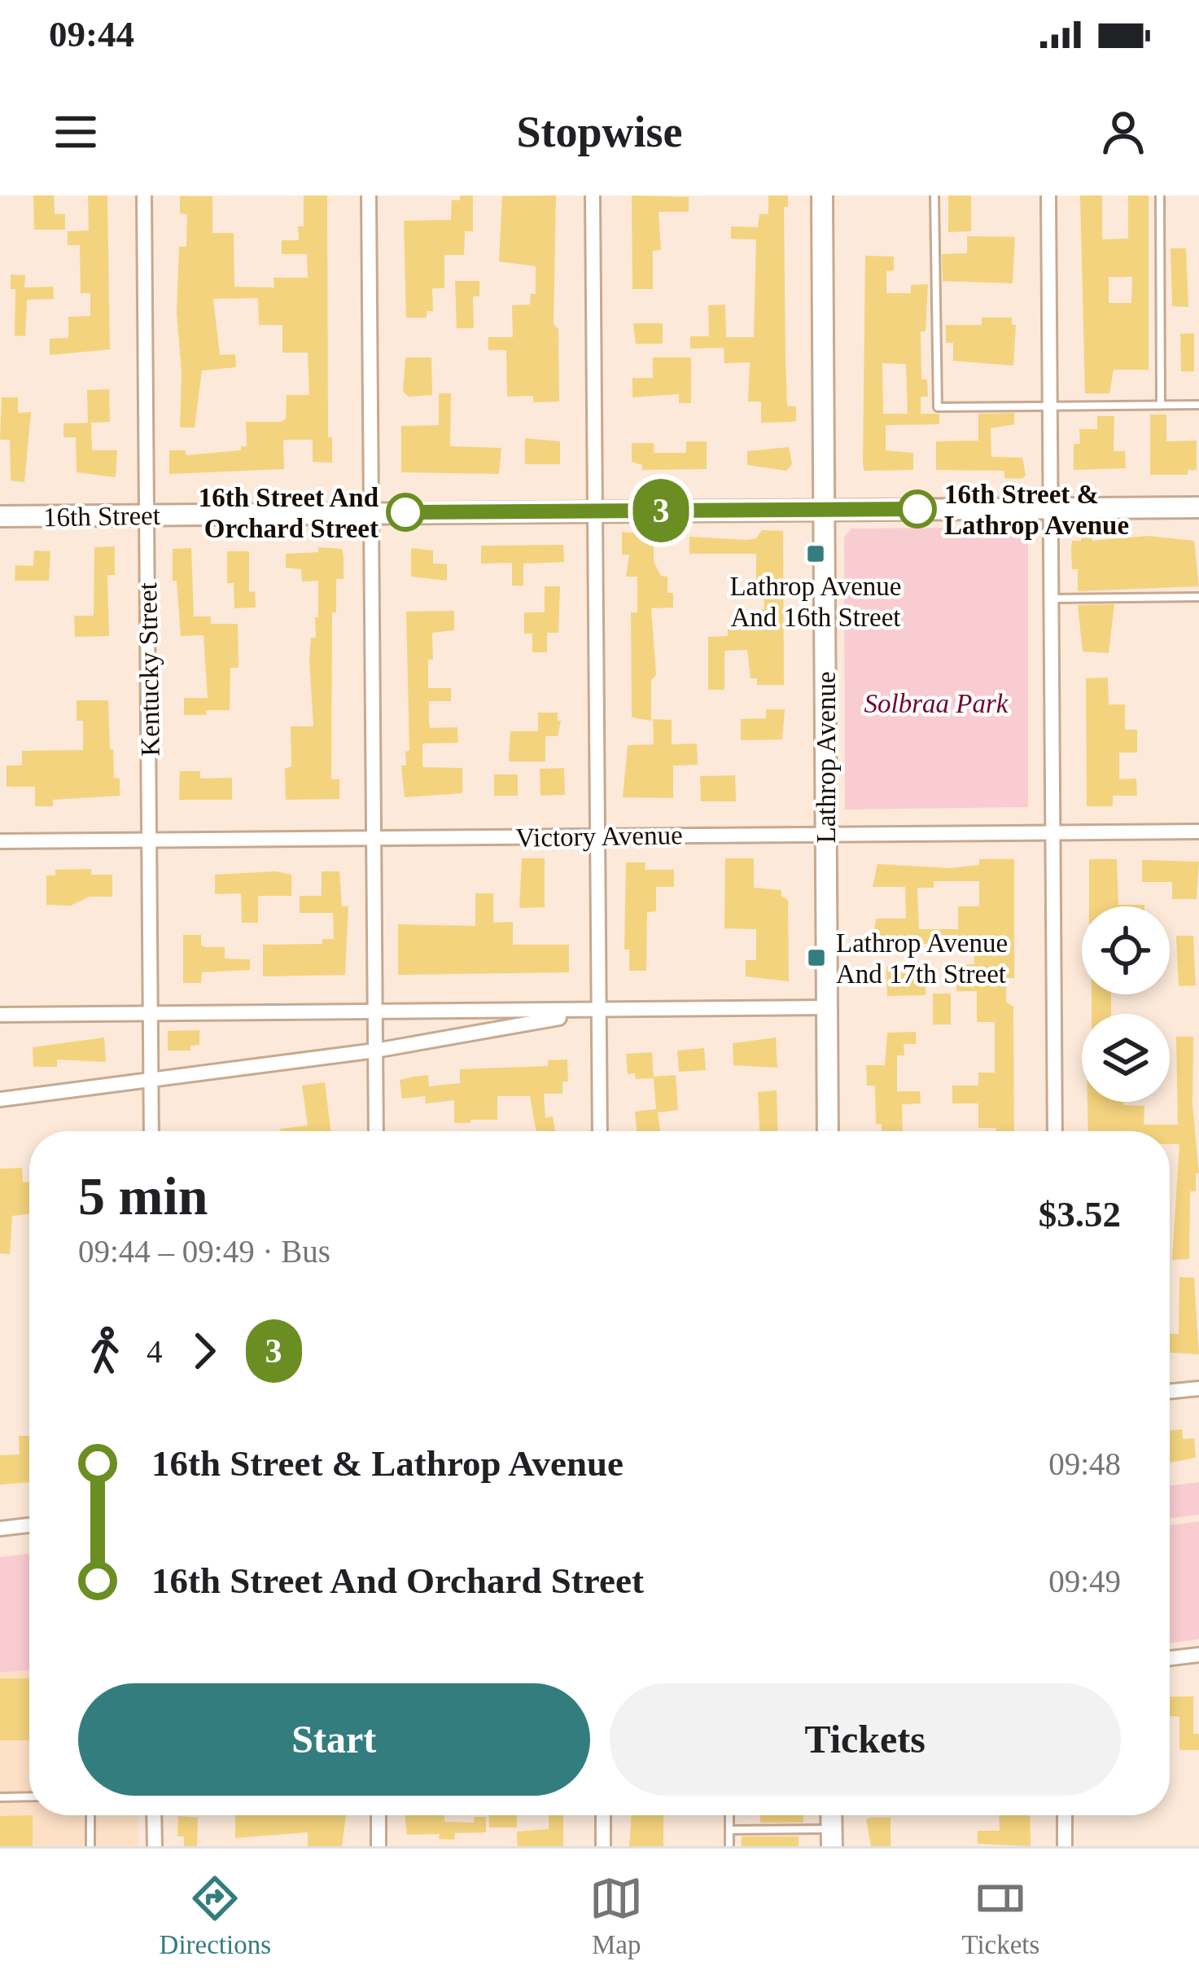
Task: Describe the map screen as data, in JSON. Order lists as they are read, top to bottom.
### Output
{
  "streets": {
    "street": [
      "16th Street",
      "Kentucky Street",
      "Lathrop Avenue",
      "Victory Avenue"
    ]
  },
  "crossings": [
    ["16th Street", "Kentucky Street"],
    ["16th Street", "Lathrop Avenue"],
    ["Kentucky Street", "Victory Avenue"],
    ["Lathrop Avenue", "Victory Avenue"]
  ],
  "parks": ["Solbraa Park"],
  "places": {
    "other": ["16th Street & Lathrop Avenue", "16th Street And Orchard Street"],
    "transit": ["Lathrop Avenue And 16th Street", "Lathrop Avenue And 17th Street"]
  },
  "lines": ["bus line 3"],
  "page": {
    "status": "09:44",
    "header": "Stopwise",
    "on_map": "3",
    "heading": ["5 min", "09:44 – 09:49 · Bus", "$3.52"],
    "legs": ["4", "3"],
    "list": [
      {
        "name": "16th Street & Lathrop Avenue",
        "value": "09:48"
      },
      {
        "name": "16th Street And Orchard Street",
        "value": "09:49"
      }
    ],
    "buttons": ["Start", "Tickets"],
    "tabs": ["Directions", "Map", "Tickets"]
  }
}
